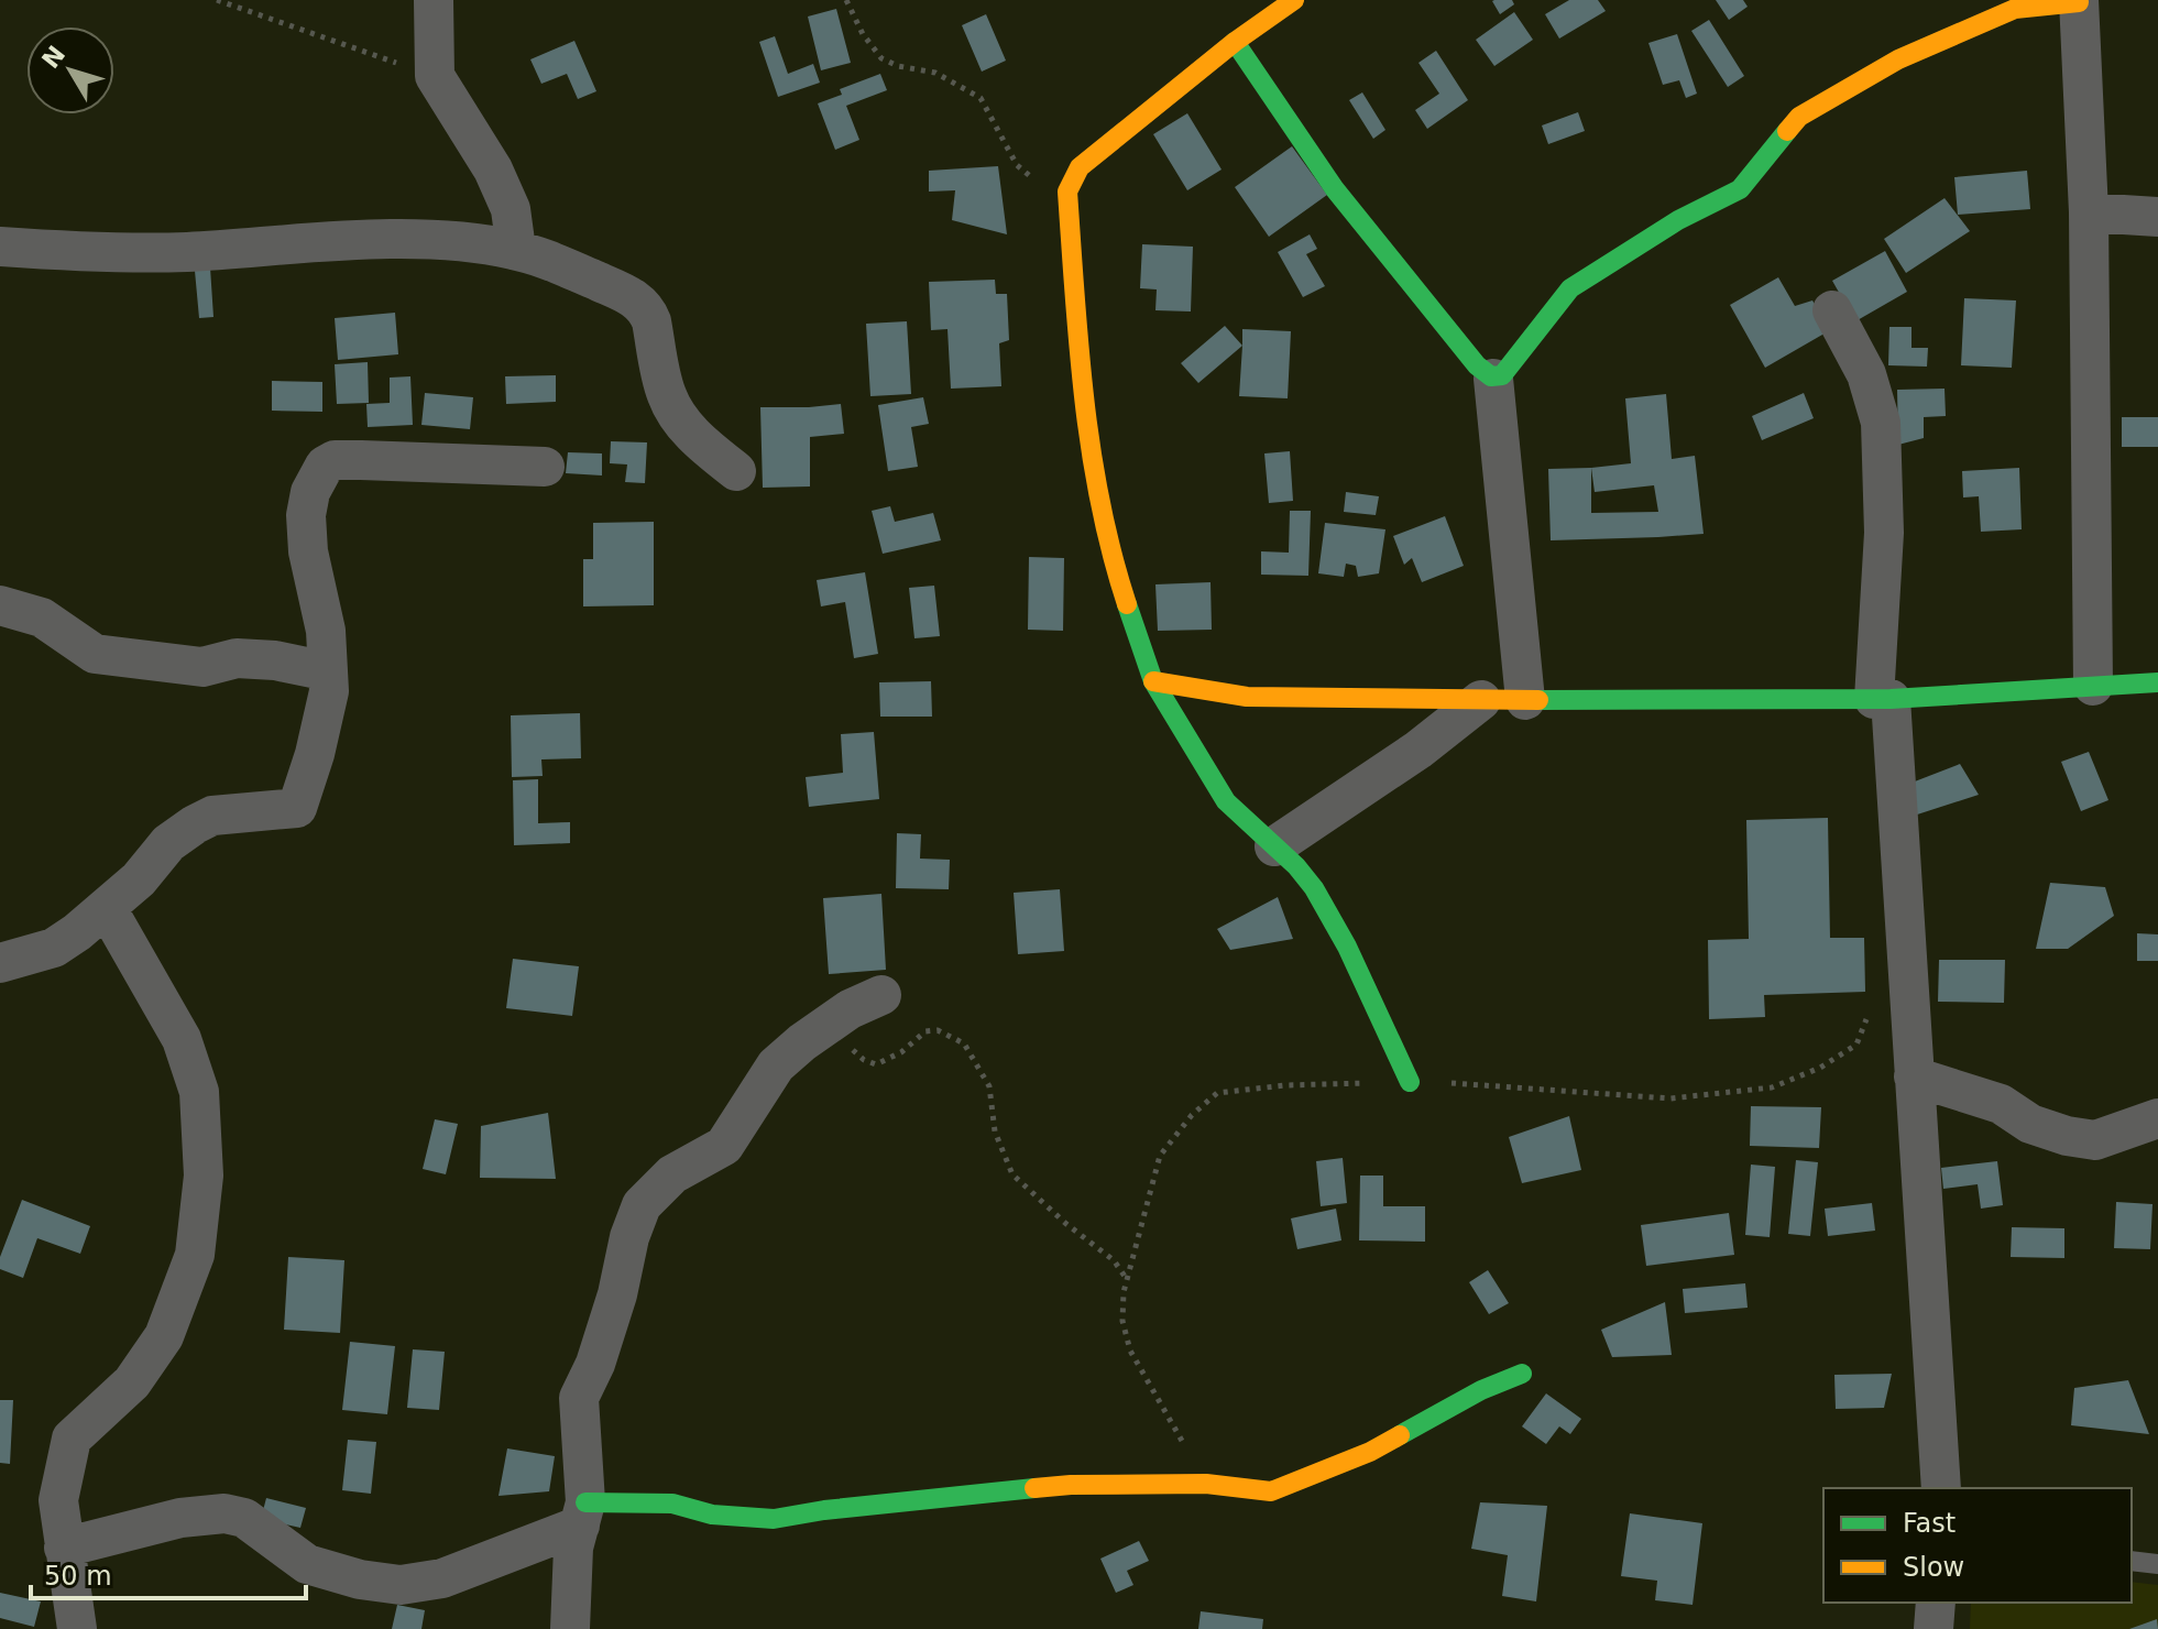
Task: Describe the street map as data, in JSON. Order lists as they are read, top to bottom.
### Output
{
  "legend": ["Fast", "Slow"],
  "scale_bar": "50 m",
  "north": "top left"
}
